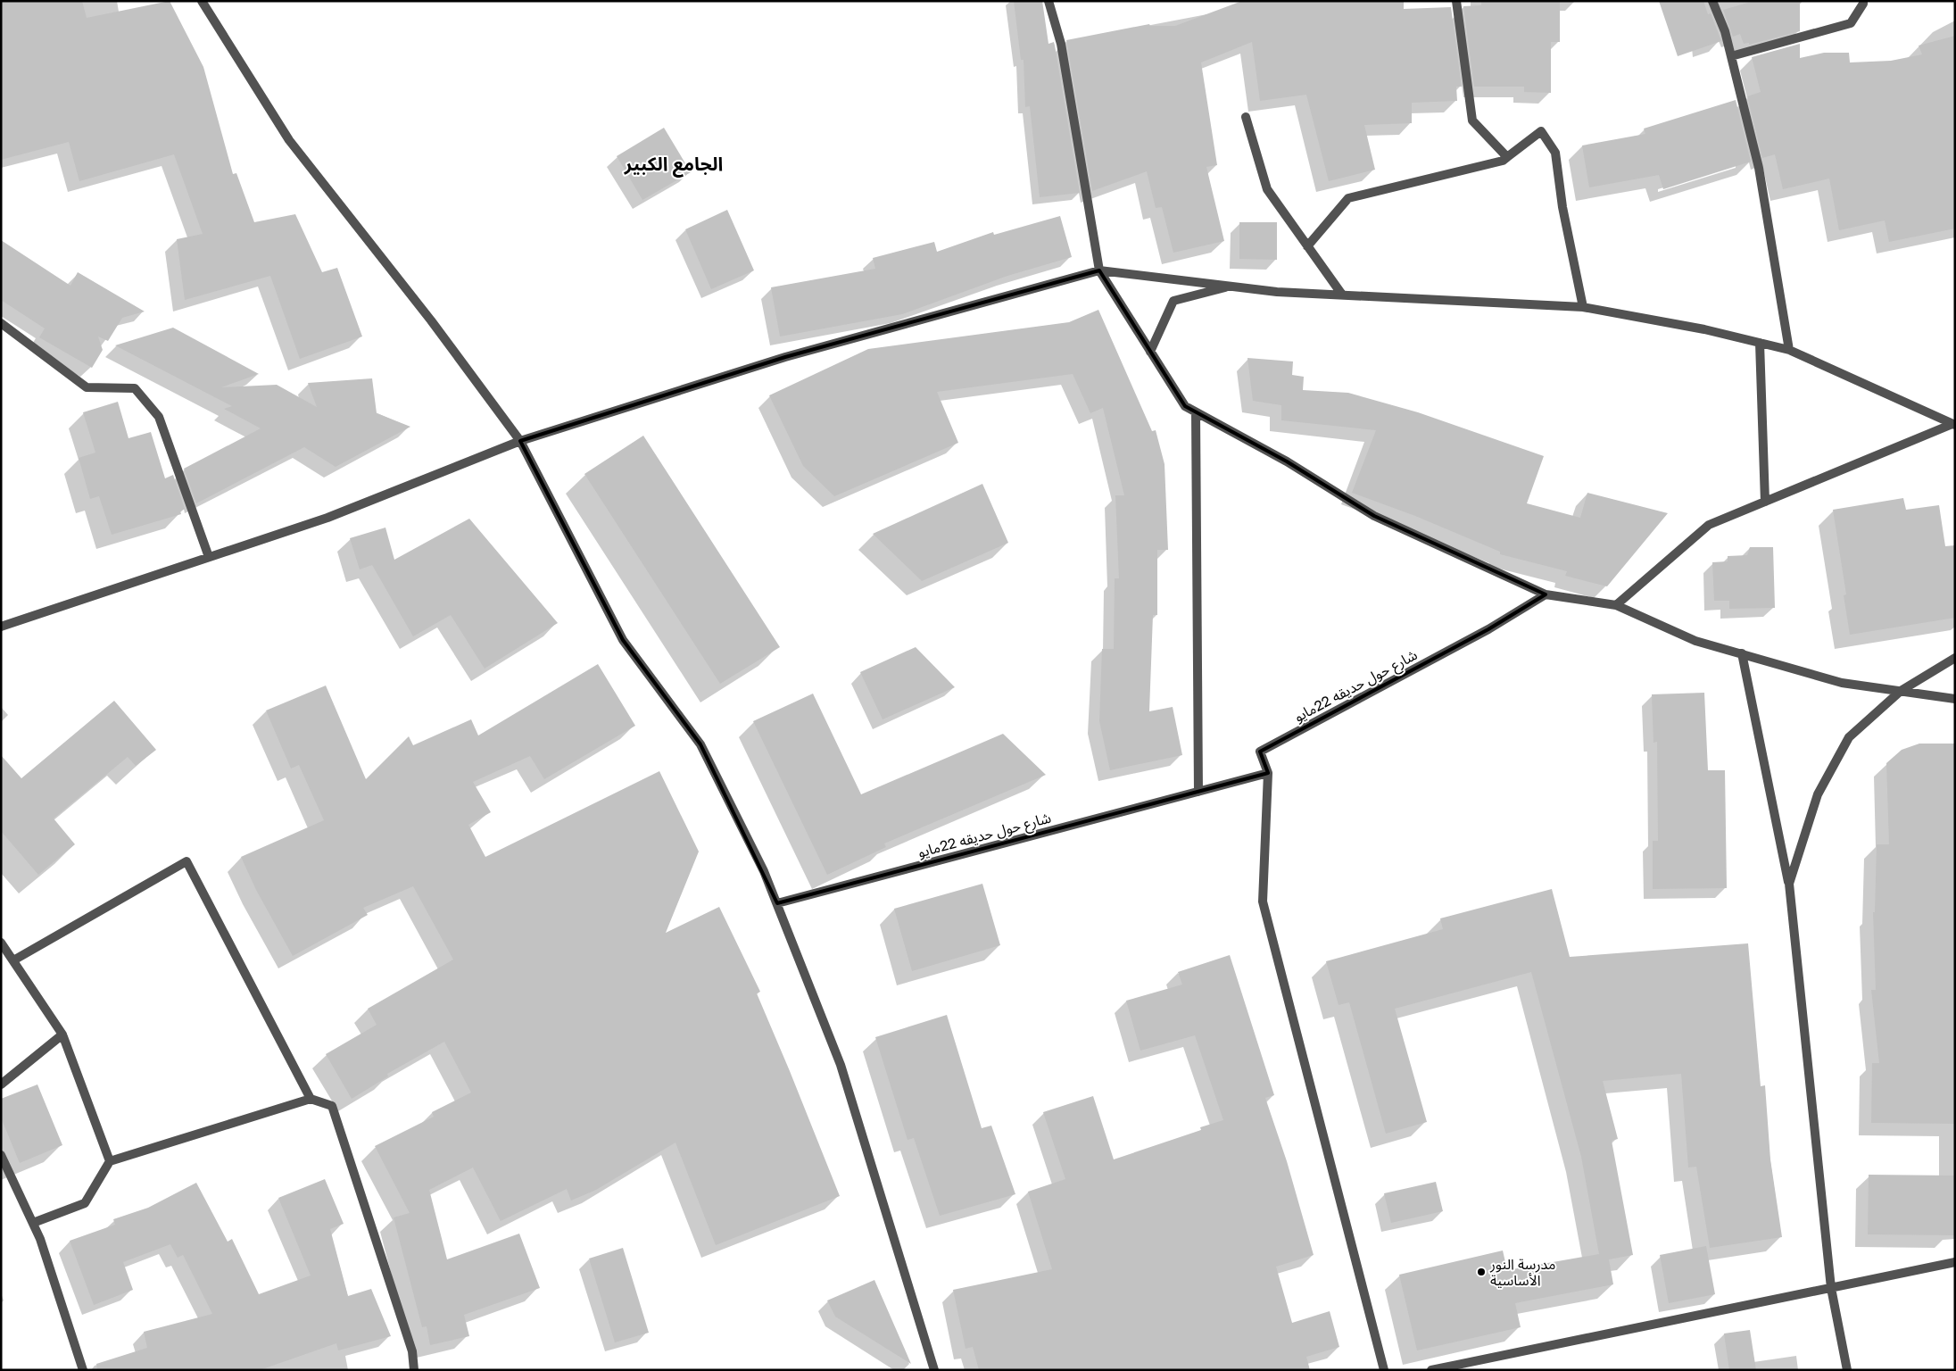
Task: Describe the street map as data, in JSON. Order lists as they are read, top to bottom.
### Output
{
  "streets": {
    "street": ["شارع حول حديقه 22مايو"]
  },
  "districts": ["الجامع الكبير"],
  "places": ["مدرسة النور الأساسية"]
}
